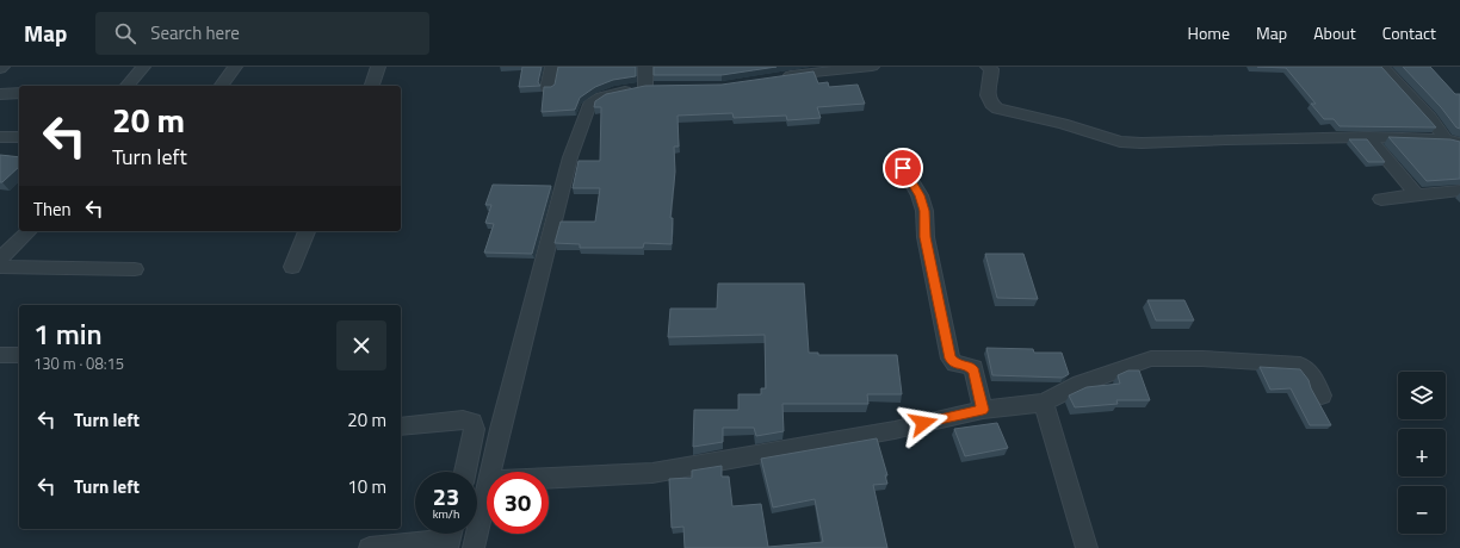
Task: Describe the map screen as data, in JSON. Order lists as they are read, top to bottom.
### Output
{
  "page": {
    "header": "Map",
    "search": "Search here",
    "nav": [
      "Home",
      "Map",
      "About",
      "Contact"
    ],
    "turn": ["20 m", "Turn left"],
    "then": "Then",
    "heading": ["1 min", "130 m · 08:15"],
    "map_buttons": ["+", "−"],
    "list": [
      {
        "name": "Turn left",
        "value": "20 m"
      },
      {
        "name": "Turn left",
        "value": "10 m"
      }
    ],
    "speed": "23 km/h",
    "limit": "30"
  }
}
